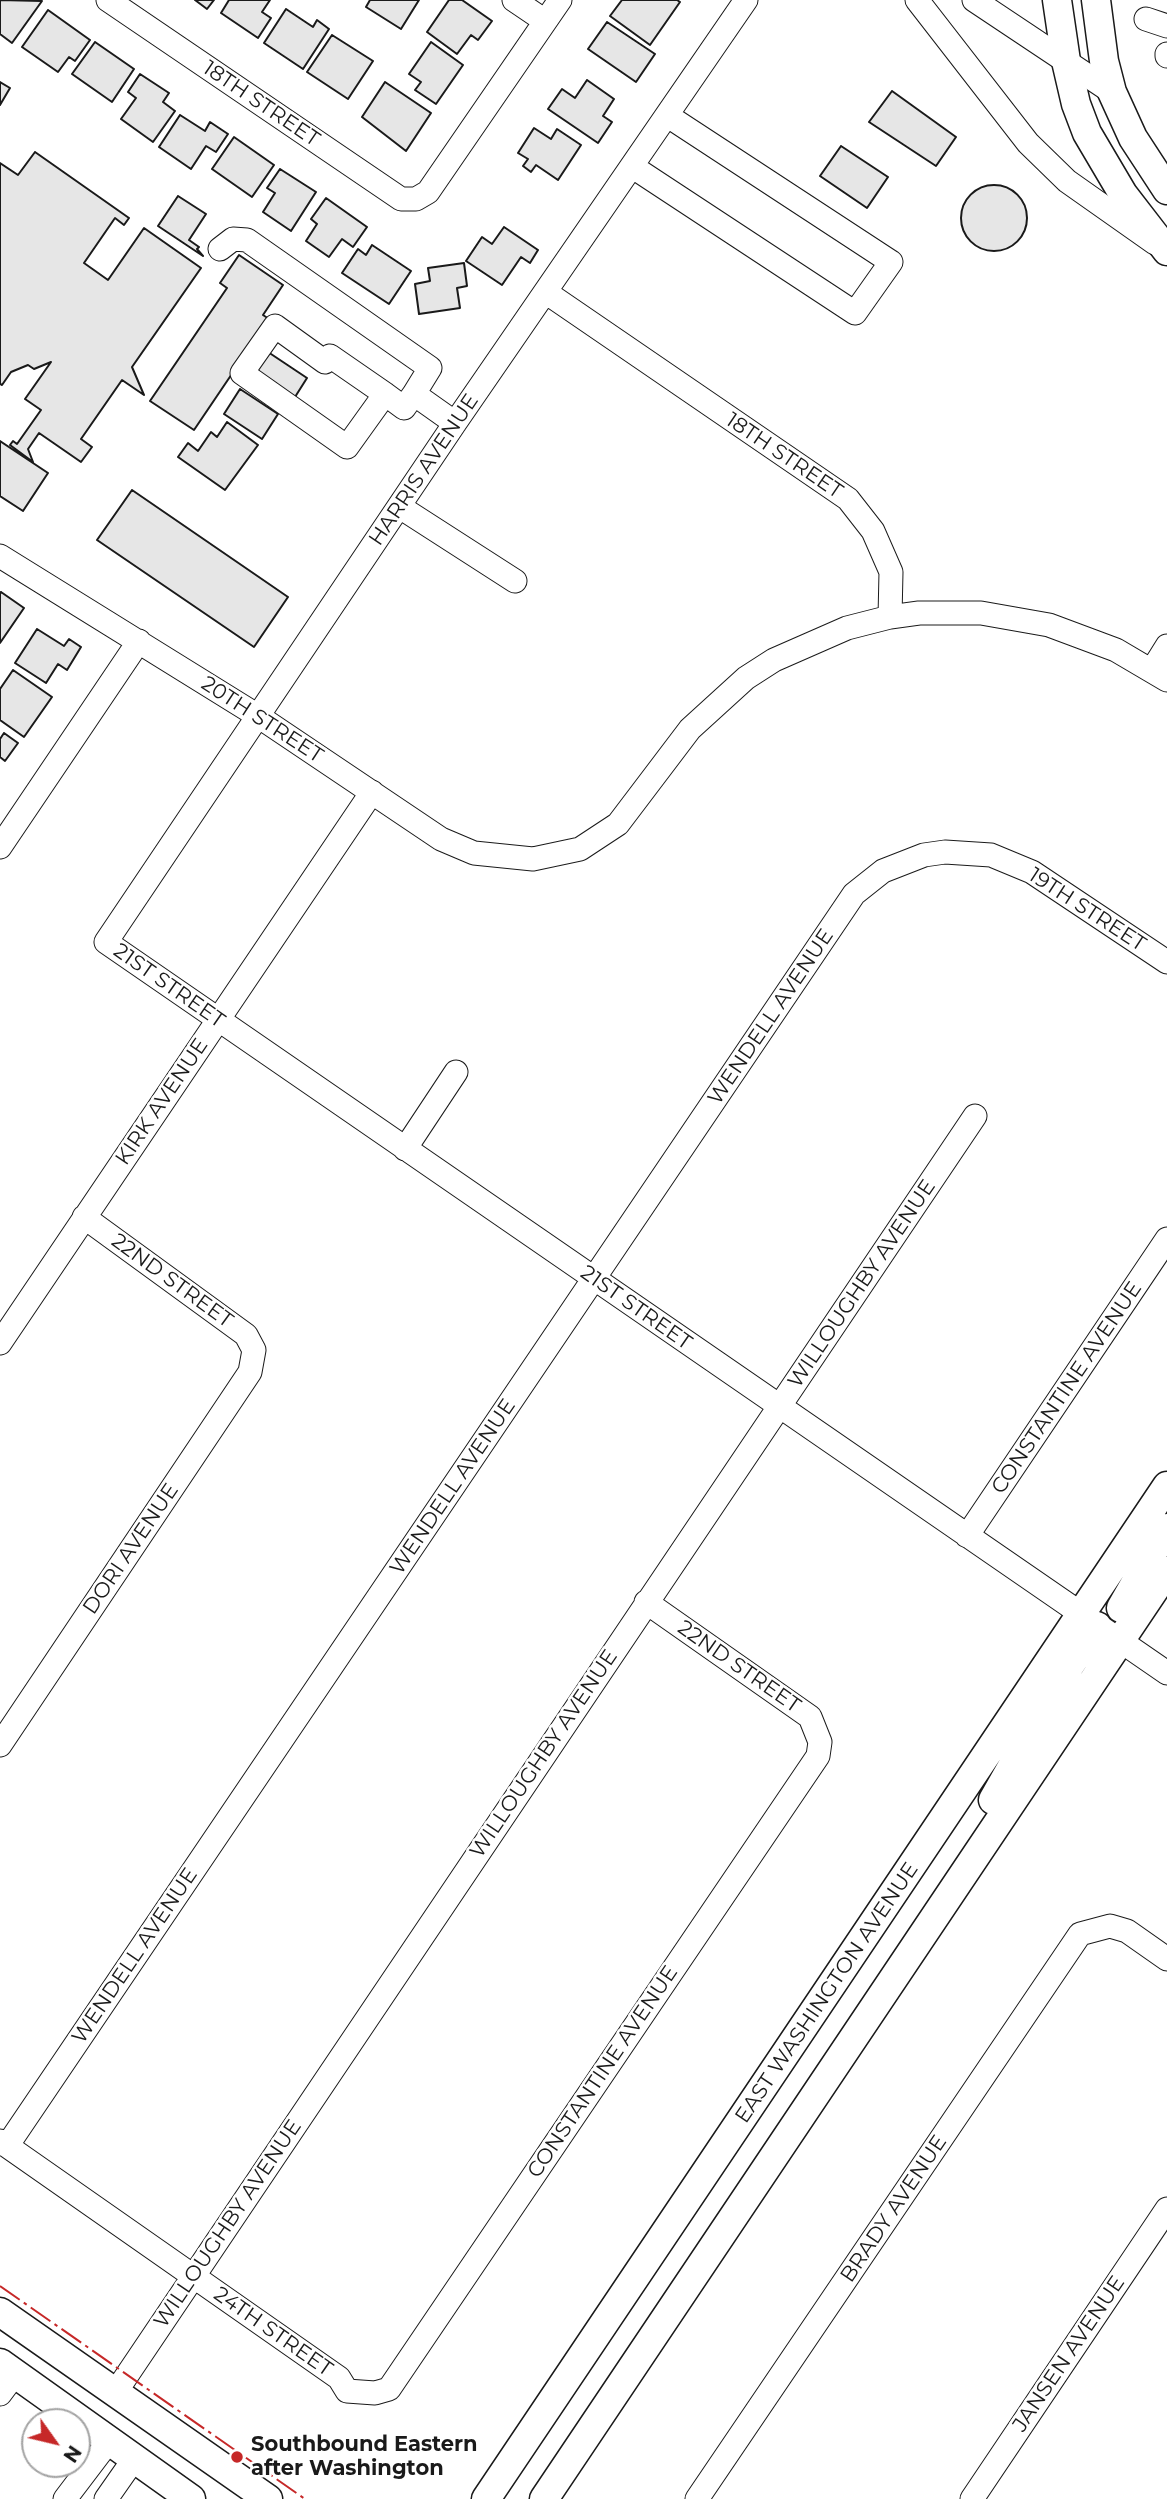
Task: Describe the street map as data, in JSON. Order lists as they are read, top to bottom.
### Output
{
  "streets": {
    "main road": ["EAST WASHINGTON AVENUE"],
    "street": [
      "18TH STREET",
      "HARRIS AVENUE",
      "20TH STREET",
      "19TH STREET",
      "21ST STREET",
      "WENDELL AVENUE",
      "KIRK AVENUE",
      "22ND STREET",
      "WILLOUGHBY AVENUE",
      "CONSTANTINE AVENUE",
      "DORI AVENUE",
      "BRADY AVENUE",
      "24TH STREET",
      "JANSEN AVENUE"
    ]
  },
  "crossings": [
    ["18TH STREET", "HARRIS AVENUE"],
    ["18TH STREET", "20TH STREET"],
    ["HARRIS AVENUE", "20TH STREET"],
    ["HARRIS AVENUE", "21ST STREET"],
    ["20TH STREET", "KIRK AVENUE"],
    ["19TH STREET", "WENDELL AVENUE"],
    ["21ST STREET", "WENDELL AVENUE"],
    ["21ST STREET", "KIRK AVENUE"],
    ["21ST STREET", "WILLOUGHBY AVENUE"],
    ["21ST STREET", "CONSTANTINE AVENUE"],
    ["21ST STREET", "EAST WASHINGTON AVENUE"],
    ["WENDELL AVENUE", "24TH STREET"],
    ["KIRK AVENUE", "22ND STREET"],
    ["22ND STREET", "WILLOUGHBY AVENUE"],
    ["22ND STREET", "CONSTANTINE AVENUE"],
    ["22ND STREET", "DORI AVENUE"],
    ["WILLOUGHBY AVENUE", "24TH STREET"],
    ["CONSTANTINE AVENUE", "24TH STREET"]
  ],
  "places": ["Southbound Eastern after Washington"],
  "north": "bottom right"
}
